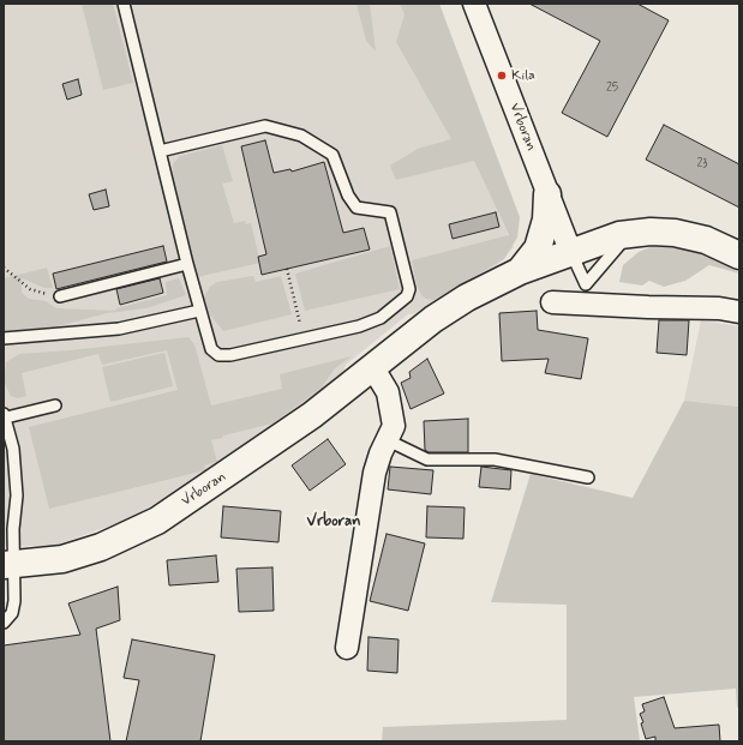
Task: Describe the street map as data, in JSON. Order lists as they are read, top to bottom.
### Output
{
  "streets": {
    "street": ["Vrboran"]
  },
  "districts": ["Vrboran"],
  "places": ["Kila"],
  "house_numbers": ["25", "23"]
}
